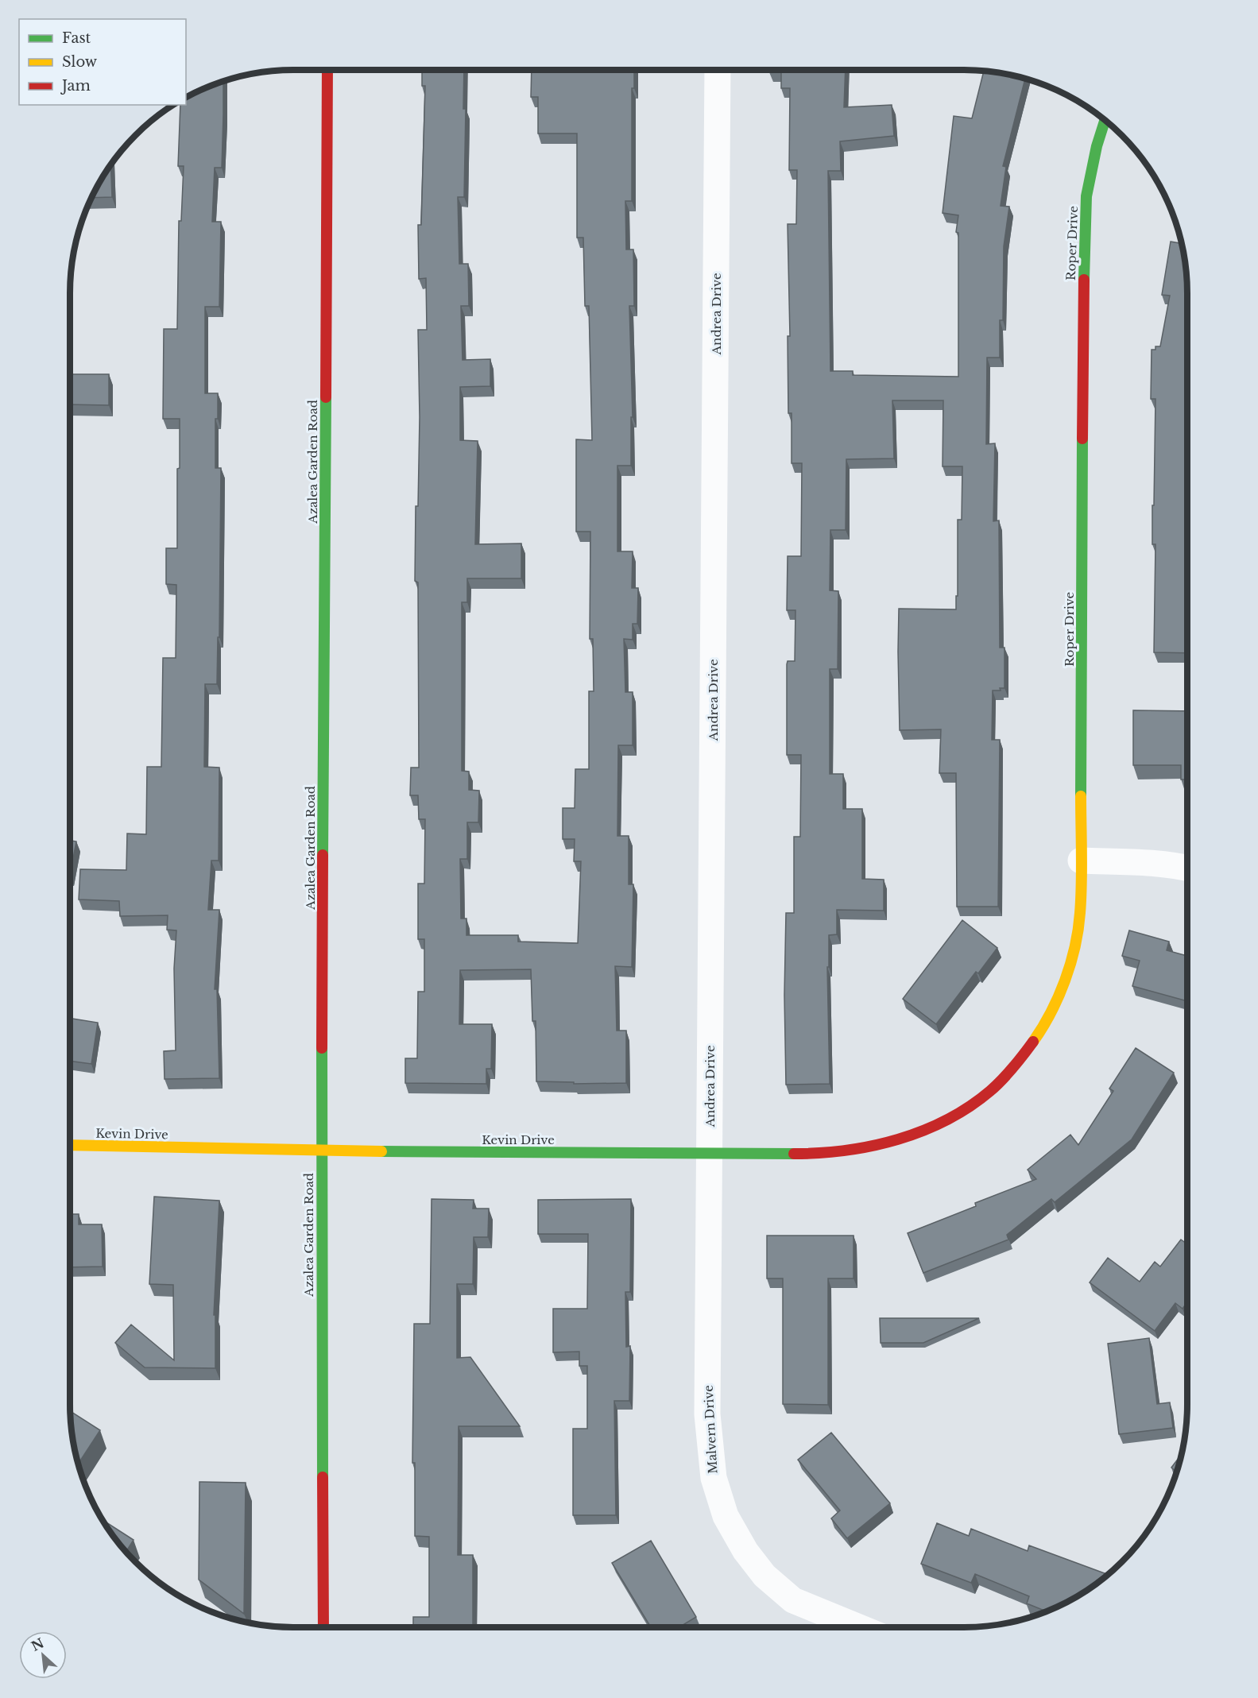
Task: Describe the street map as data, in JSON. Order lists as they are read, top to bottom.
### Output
{
  "streets": {
    "street": [
      "Roper Drive",
      "Andrea Drive",
      "Azalea Garden Road",
      "Kevin Drive",
      "Malvern Drive"
    ]
  },
  "crossings": [
    ["Roper Drive", "Kevin Drive"],
    ["Andrea Drive", "Kevin Drive"],
    ["Andrea Drive", "Malvern Drive"],
    ["Azalea Garden Road", "Kevin Drive"]
  ],
  "legend": ["Fast", "Slow", "Jam"],
  "north": "top left"
}
